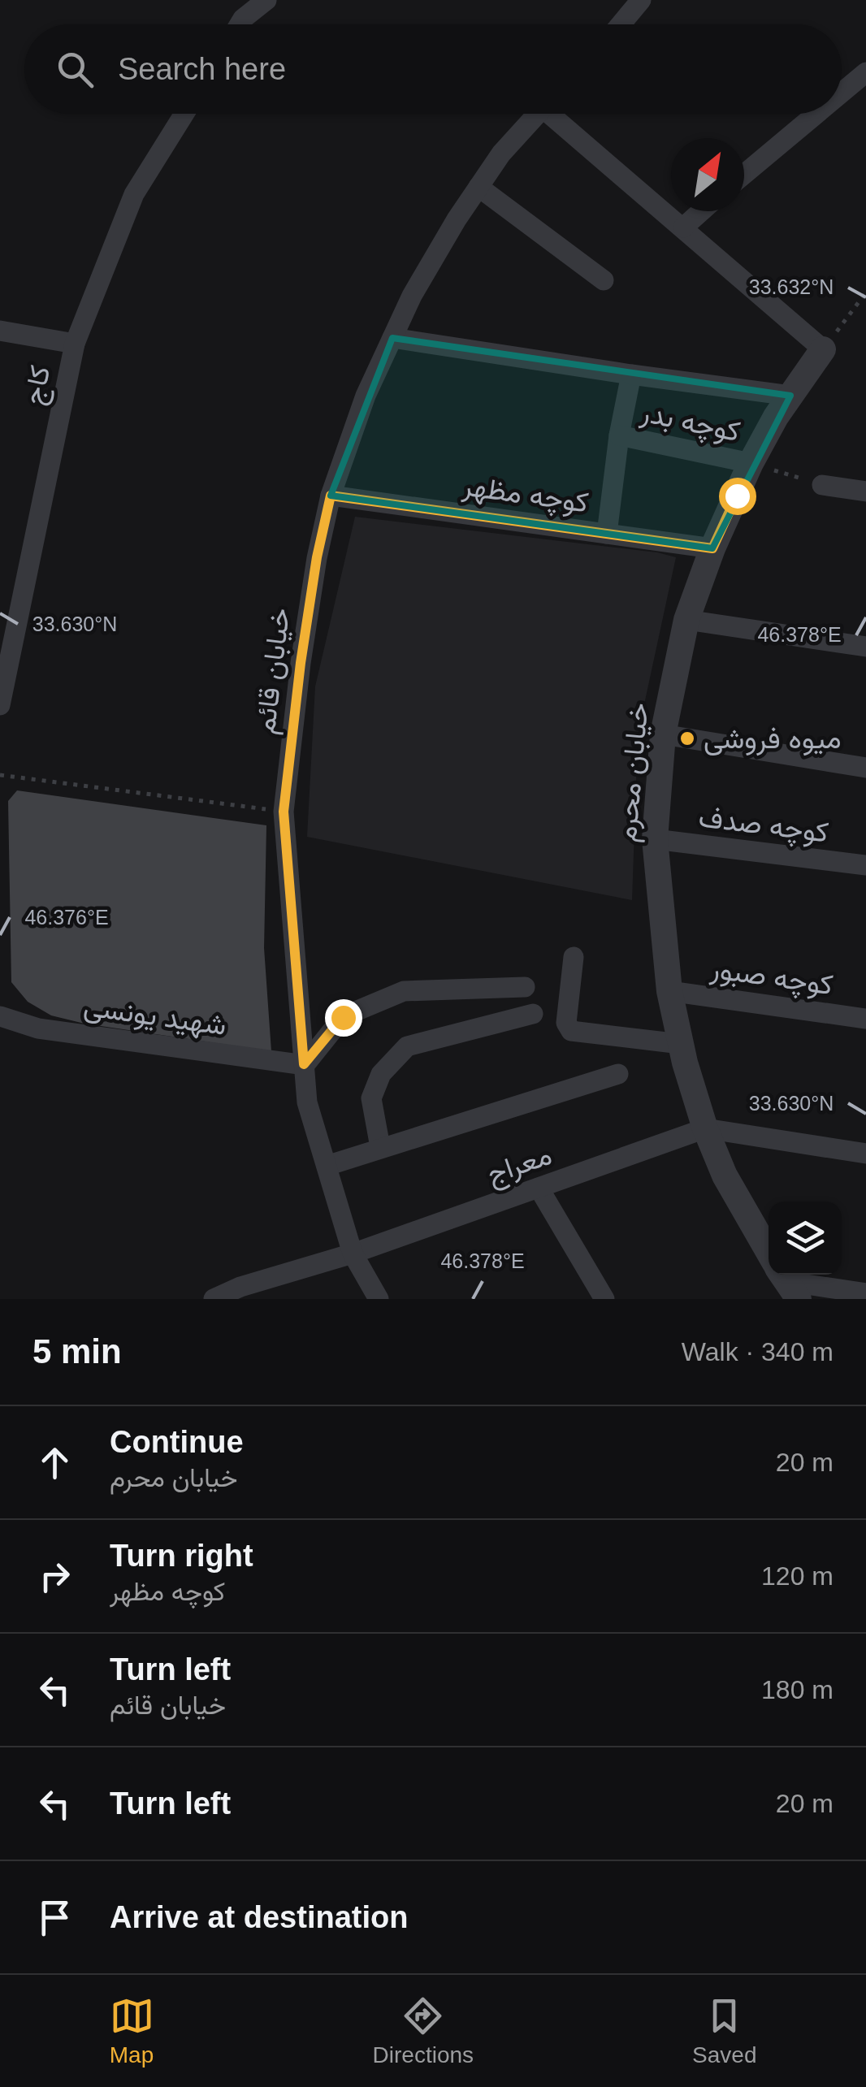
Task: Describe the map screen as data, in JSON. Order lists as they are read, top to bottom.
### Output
{
  "streets": {
    "street": [
      "کاج",
      "کوچه بدر",
      "کوچه مظهر",
      "خیابان قائم",
      "خیابان محرم",
      "کوچه صدف",
      "کوچه صبور",
      "شهید یونسی",
      "معراج"
    ]
  },
  "crossings": [
    ["کوچه بدر", "خیابان محرم"],
    ["کوچه مظهر", "خیابان قائم"],
    ["کوچه مظهر", "خیابان محرم"],
    ["خیابان قائم", "شهید یونسی"],
    ["خیابان قائم", "معراج"],
    ["خیابان محرم", "کوچه صدف"],
    ["خیابان محرم", "کوچه صبور"],
    ["خیابان محرم", "معراج"]
  ],
  "places": ["میوه فروشی"],
  "north": "top right",
  "page": {
    "search": "Search here",
    "heading": ["5 min", "Walk · 340 m"],
    "list": [
      ["Continue", "خیابان محرم", "20 m"],
      ["Turn right", "کوچه مظهر", "120 m"],
      ["Turn left", "خیابان قائم", "180 m"],
      ["Turn left", "20 m"],
      "Arrive at destination"
    ],
    "nav": ["Map", "Directions", "Saved"]
  },
  "coordinates": [
    "33.632°N",
    "33.630°N",
    "46.378°E",
    "46.376°E"
  ]
}
